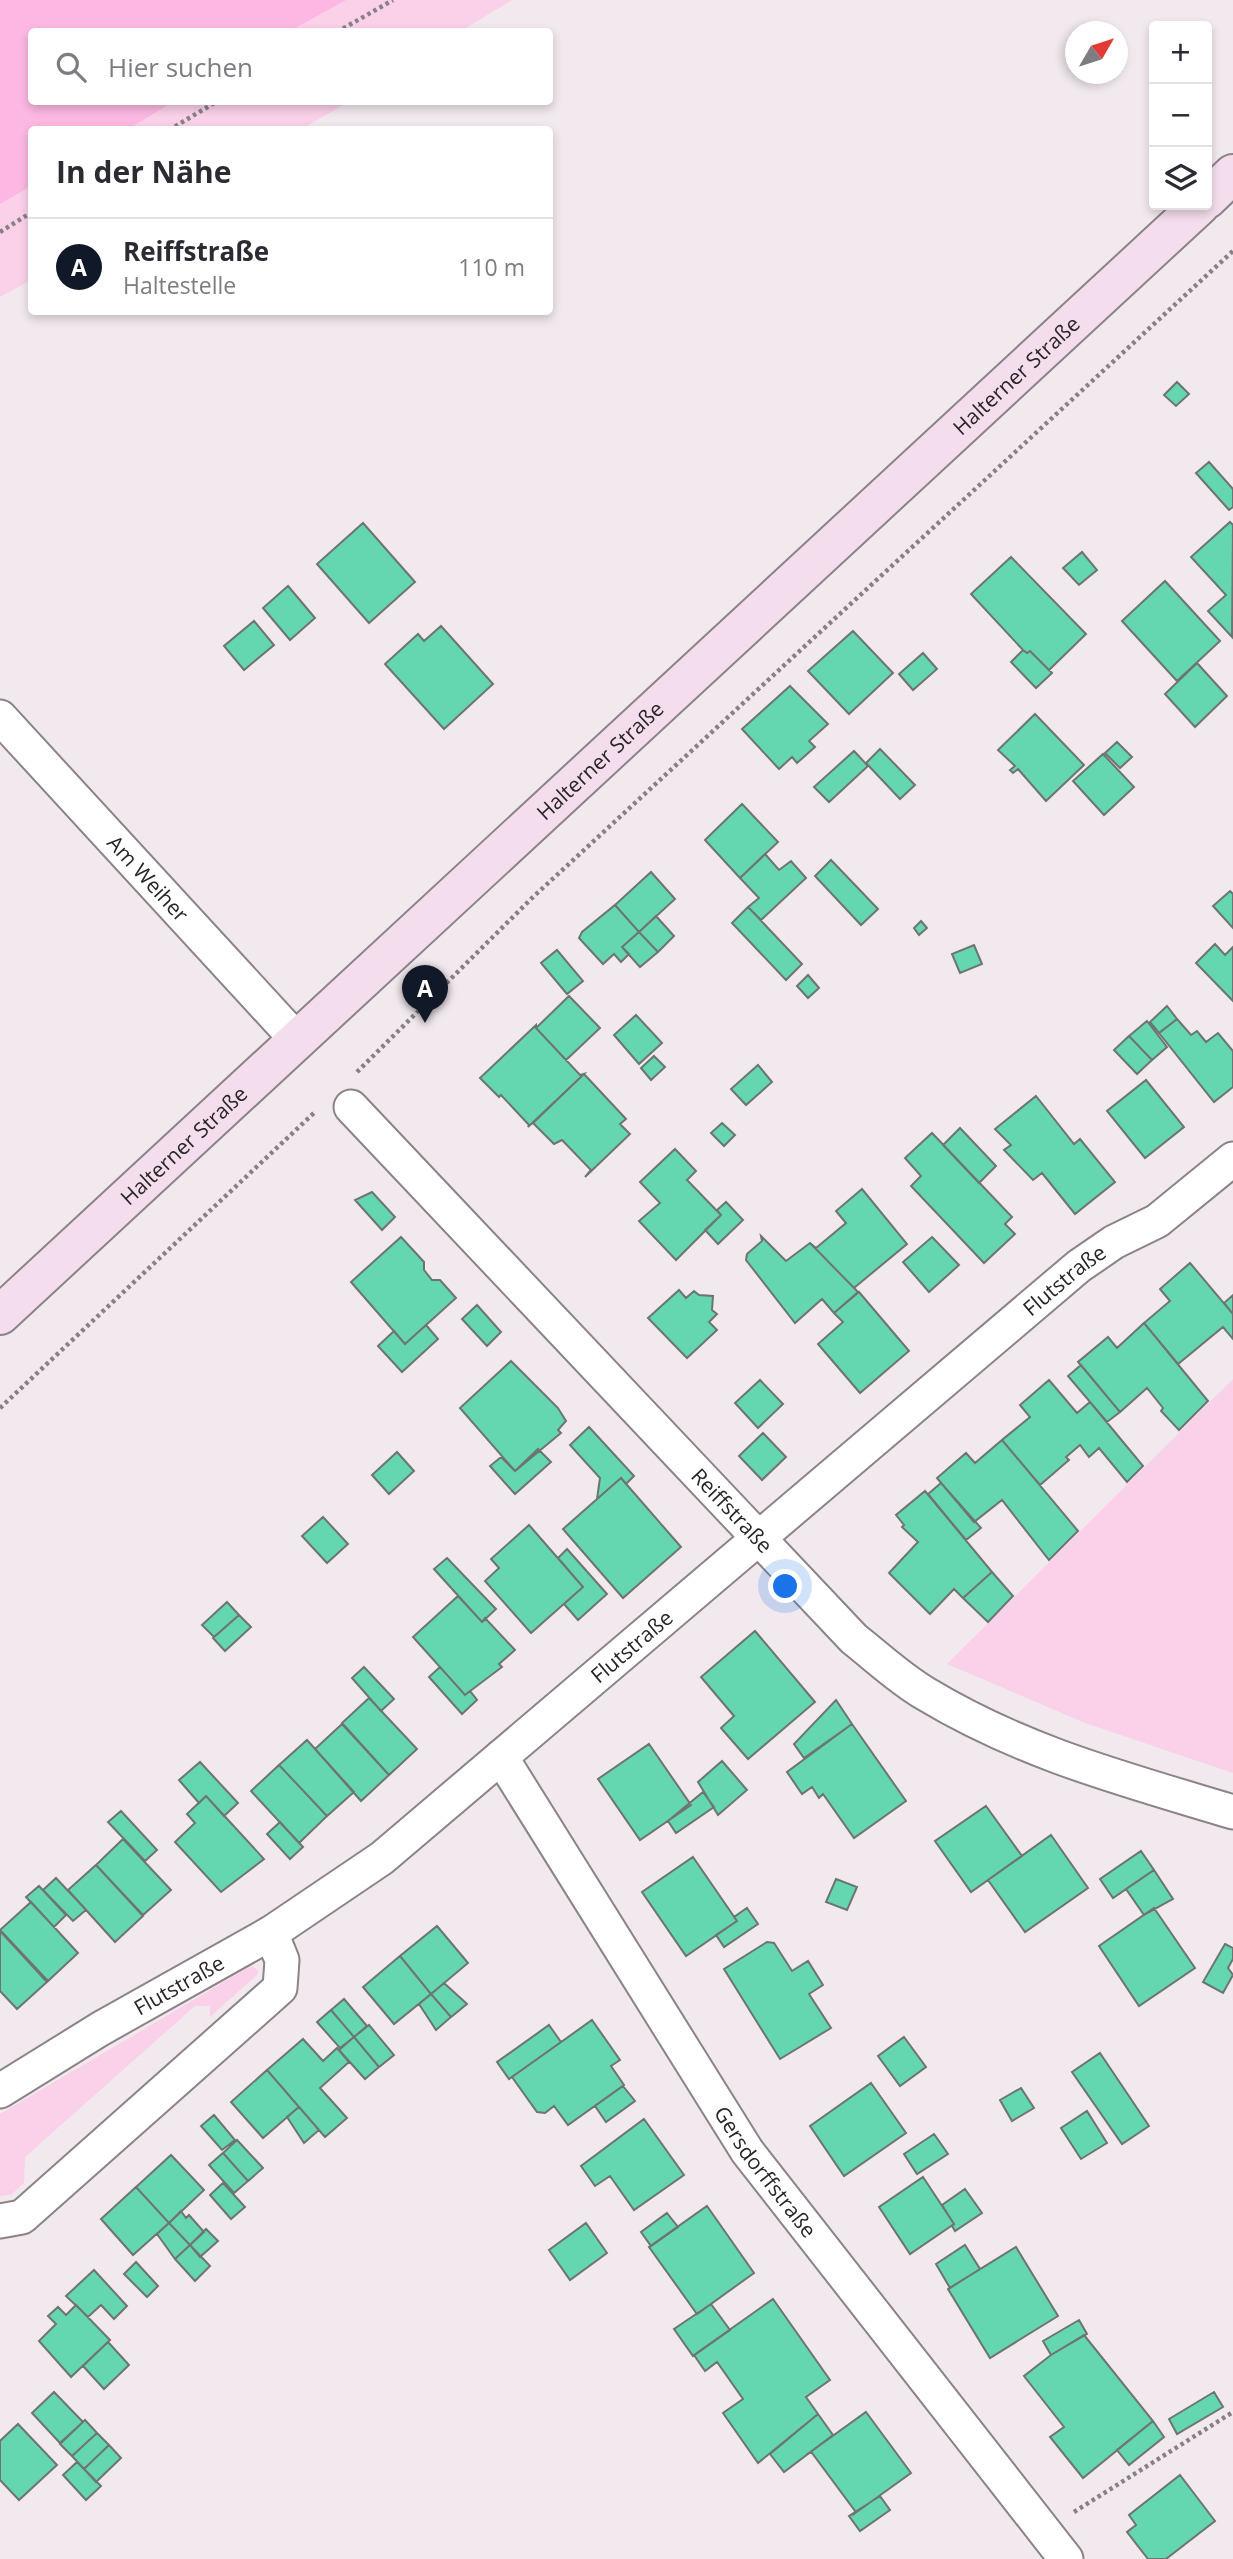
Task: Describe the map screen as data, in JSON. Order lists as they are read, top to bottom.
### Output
{
  "streets": {
    "main road": ["Halterner Straße"],
    "street": [
      "Am Weiher",
      "Flutstraße",
      "Reiffstraße",
      "Gersdorffstraße"
    ]
  },
  "crossings": [
    ["Halterner Straße", "Am Weiher"],
    ["Flutstraße", "Reiffstraße"],
    ["Flutstraße", "Gersdorffstraße"]
  ],
  "north": "top right",
  "page": {
    "map_buttons": ["+", "−"],
    "search": "Hier suchen",
    "heading": "In der Nähe",
    "list": [
      {
        "mark": "A",
        "name": "Reiffstraße",
        "note": "Haltestelle",
        "value": "110 m"
      }
    ],
    "pins": "A"
  }
}
